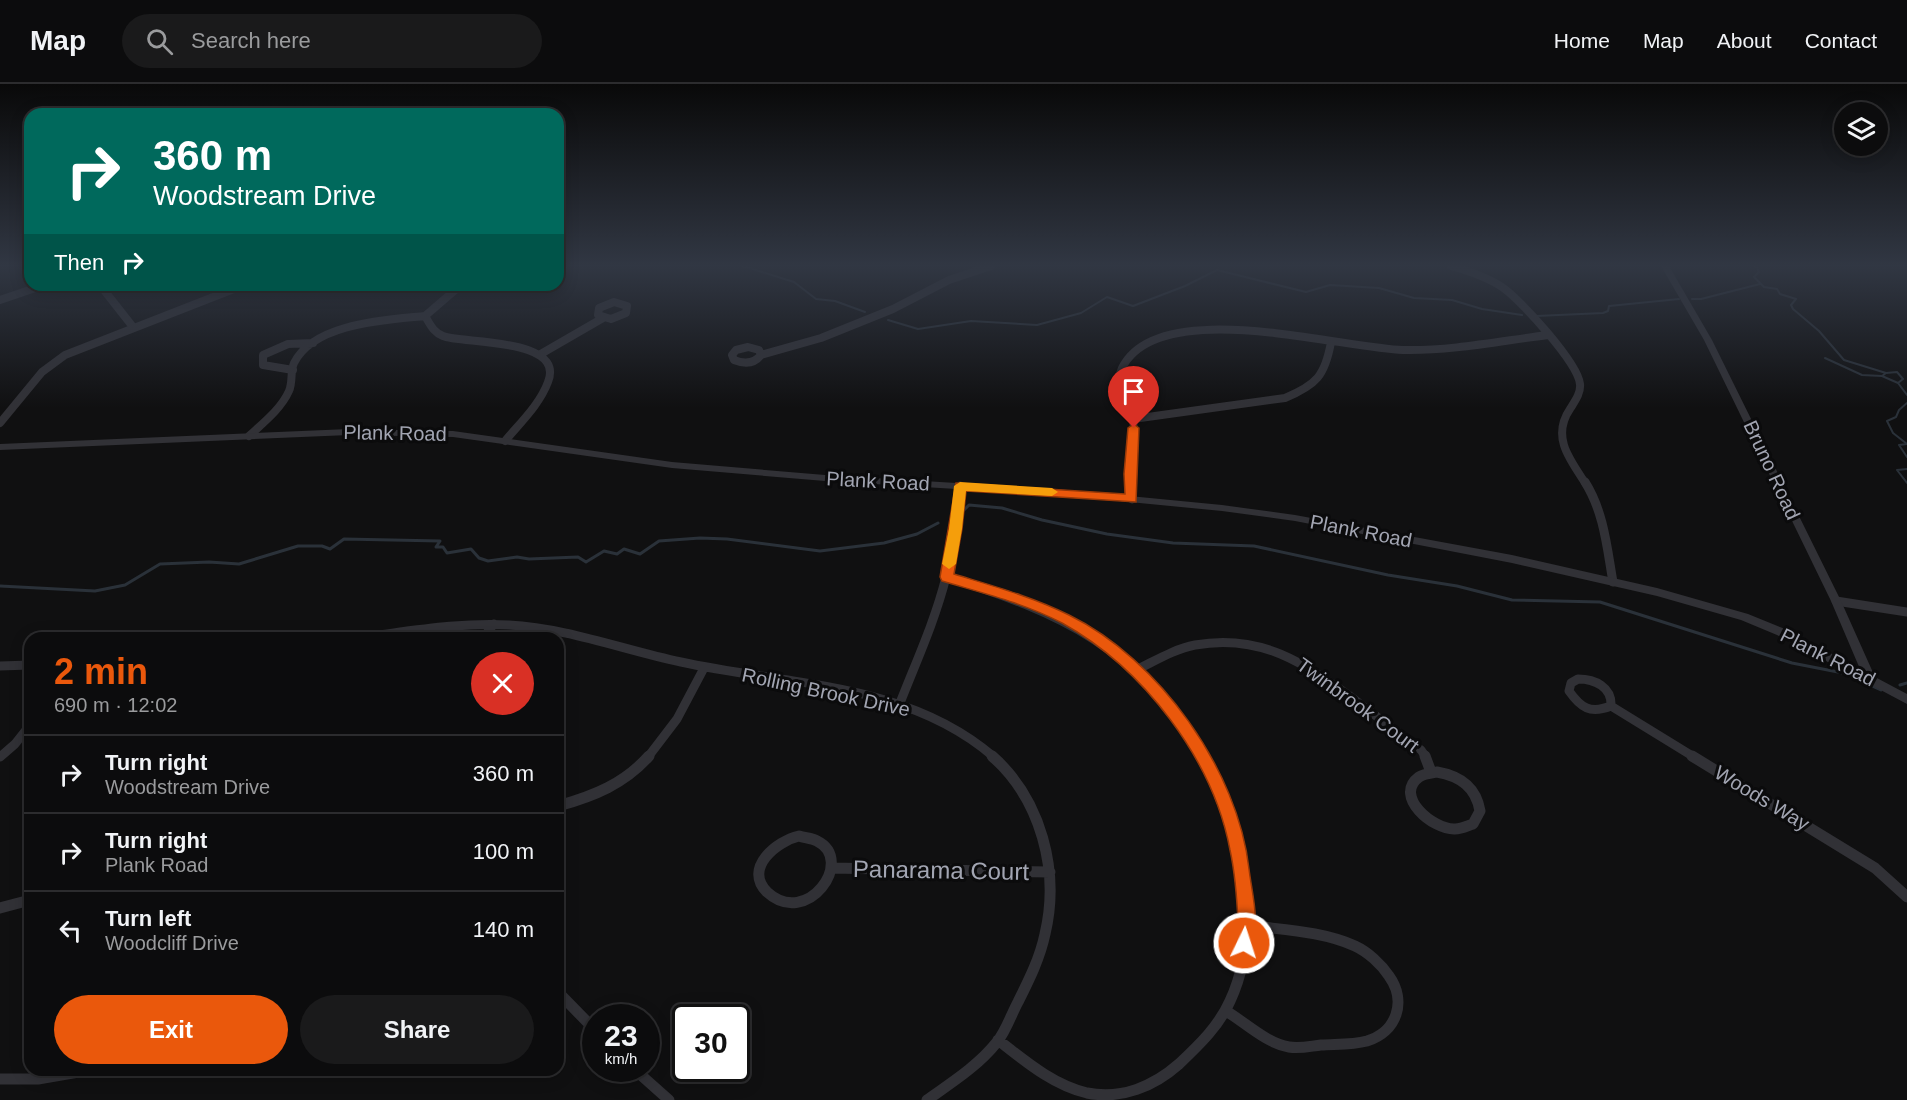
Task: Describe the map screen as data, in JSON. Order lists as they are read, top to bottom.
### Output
{
  "streets": {
    "street": [
      "Plank Road",
      "Bruno Road",
      "Rolling Brook Drive",
      "Twinbrook Court",
      "Woods Way",
      "Panarama Court"
    ]
  },
  "crossings": [
    ["Plank Road", "Bruno Road"],
    ["Rolling Brook Drive", "Panarama Court"]
  ],
  "page": {
    "header": "Map",
    "search": "Search here",
    "nav": [
      "Home",
      "Map",
      "About",
      "Contact"
    ],
    "turn": ["360 m", "Woodstream Drive"],
    "then": "Then",
    "heading": ["2 min", "690 m · 12:02"],
    "list": [
      {
        "name": "Turn right",
        "note": "Woodstream Drive",
        "value": "360 m"
      },
      {
        "name": "Turn right",
        "note": "Plank Road",
        "value": "100 m"
      },
      {
        "name": "Turn left",
        "note": "Woodcliff Drive",
        "value": "140 m"
      }
    ],
    "buttons": ["Exit", "Share"],
    "speed": "23 km/h",
    "limit": "30"
  }
}
